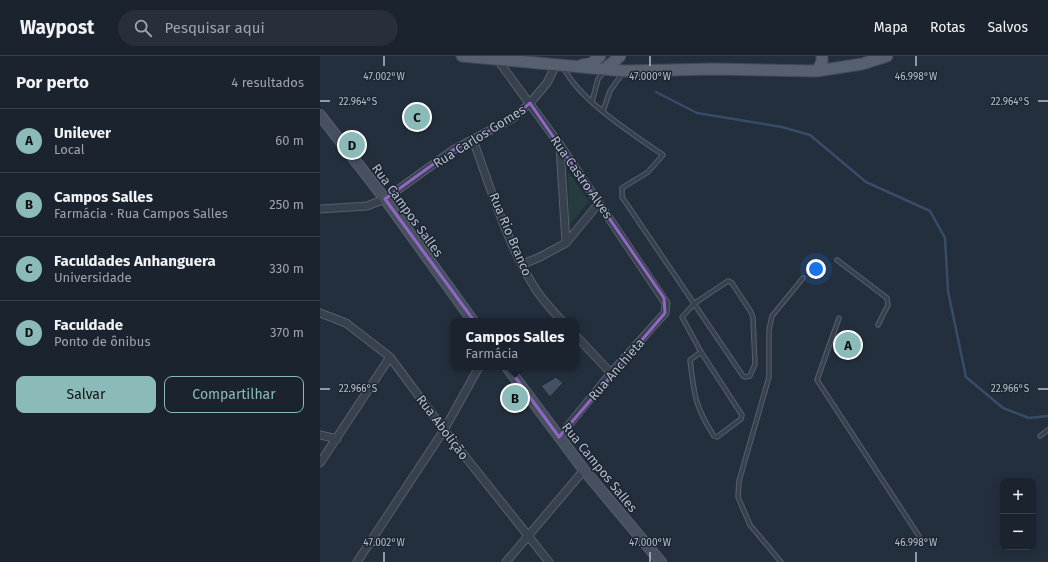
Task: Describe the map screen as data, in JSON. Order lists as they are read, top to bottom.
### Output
{
  "streets": {
    "main road": ["Rua Campos Salles"],
    "street": [
      "Rua Carlos Gomes",
      "Rua Castro Alves",
      "Rua Rio Branco",
      "Rua Anchieta",
      "Rua Abolição"
    ]
  },
  "crossings": [
    ["Rua Carlos Gomes", "Rua Castro Alves"],
    ["Rua Carlos Gomes", "Rua Campos Salles"],
    ["Rua Carlos Gomes", "Rua Rio Branco"],
    ["Rua Castro Alves", "Rua Anchieta"],
    ["Rua Campos Salles", "Rua Anchieta"]
  ],
  "page": {
    "header": "Waypost",
    "search": "Pesquisar aqui",
    "nav": ["Mapa", "Rotas", "Salvos"],
    "heading": ["Por perto", "4 resultados"],
    "pins": [
      "C",
      "D",
      "A",
      "B"
    ],
    "list": [
      {
        "mark": "A",
        "name": "Unilever",
        "note": "Local",
        "value": "60 m"
      },
      {
        "mark": "B",
        "name": "Campos Salles",
        "note": "Farmácia · Rua Campos Salles",
        "value": "250 m"
      },
      {
        "mark": "C",
        "name": "Faculdades Anhanguera",
        "note": "Universidade",
        "value": "330 m"
      },
      {
        "mark": "D",
        "name": "Faculdade",
        "note": "Ponto de ônibus",
        "value": "370 m"
      }
    ],
    "popup": ["Campos Salles", "Farmácia"],
    "buttons": ["Salvar", "Compartilhar"],
    "map_buttons": ["+", "−"]
  },
  "coordinates": [
    "47.002°W",
    "47.000°W",
    "46.998°W",
    "22.964°S",
    "22.966°S"
  ]
}
